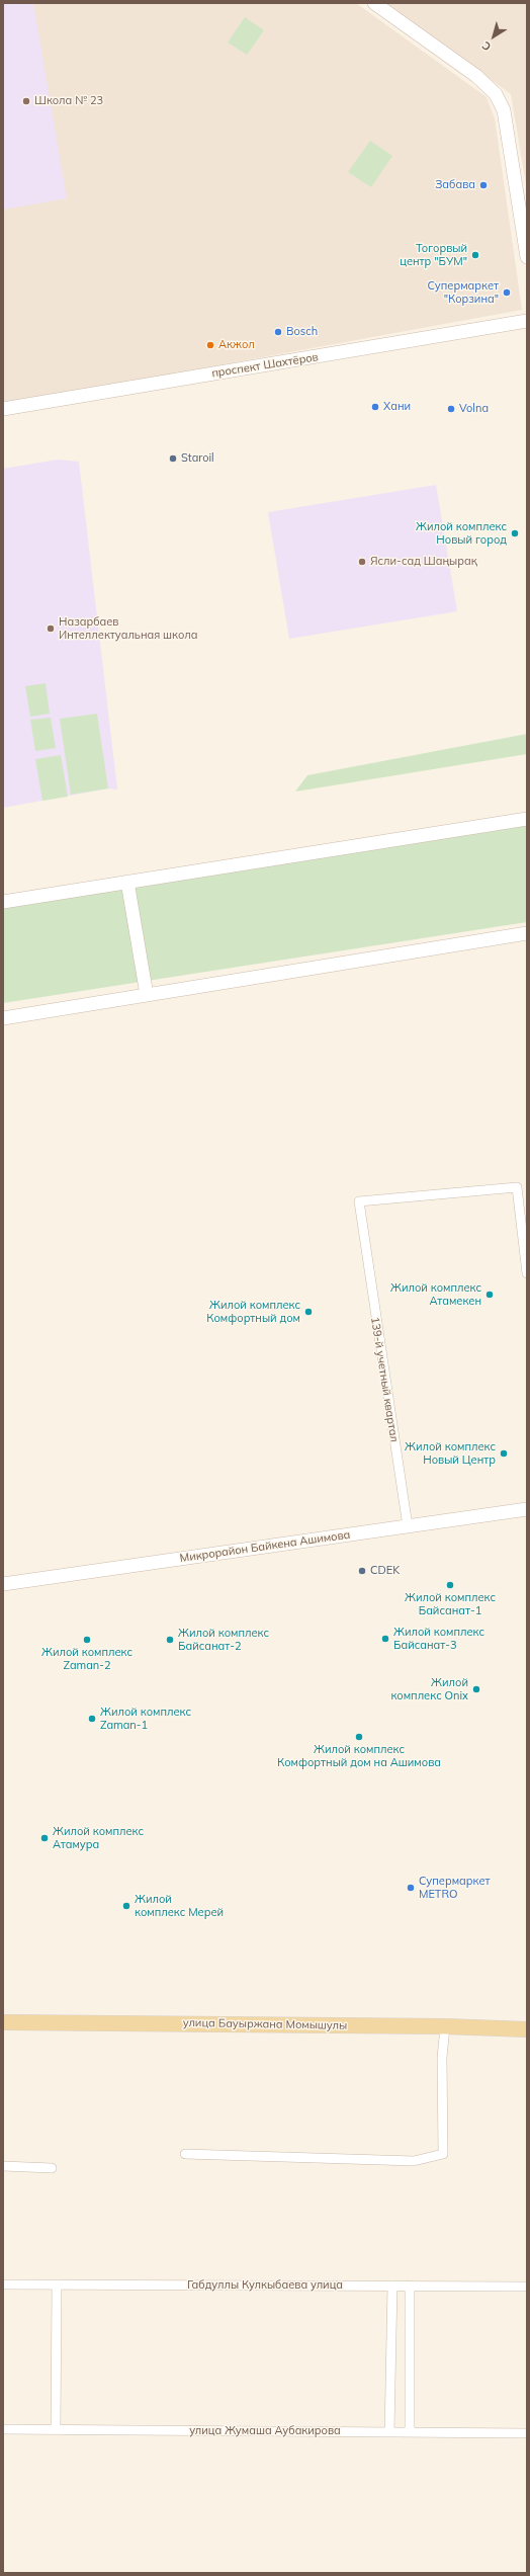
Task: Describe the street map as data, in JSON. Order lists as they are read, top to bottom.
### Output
{
  "streets": {
    "main road": ["улица Бауыржана Момышулы"],
    "street": [
      "проспект Шахтёров",
      "139-й учетный квартал",
      "Микрорайон Байкена Ашимова",
      "Габдуллы Кулкыбаева улица",
      "улица Жумаша Аубакирова"
    ]
  },
  "crossings": [
    ["139-й учетный квартал", "Микрорайон Байкена Ашимова"]
  ],
  "places": [
    "Школа № 23",
    "Забава",
    "Тогорвый центр \"БУМ\"",
    "Супермаркет \"Корзина\"",
    "Bosch",
    "Акжол",
    "Хани",
    "Volna",
    "Staroil",
    "Жилой комплекс Новый город",
    "Ясли-сад Шаңырақ",
    "Назарбаев Интеллектуальная школа",
    "Жилой комплекс Атамекен",
    "Жилой комплекс Комфортный дом",
    "Жилой комплекс Новый Центр",
    "CDEK",
    "Жилой комплекс Байсанат-1",
    "Жилой комплекс Байсанат-3",
    "Жилой комплекс Zaman-2",
    "Жилой комплекс Байсанат-2",
    "Жилой комплекс Onix",
    "Жилой комплекс Zaman-1",
    "Жилой комплекс Комфортный дом на Ашимова",
    "Жилой комплекс Атамура",
    "Супермаркет METRO",
    "Жилой комплекс Мерей"
  ],
  "north": "bottom left"
}
